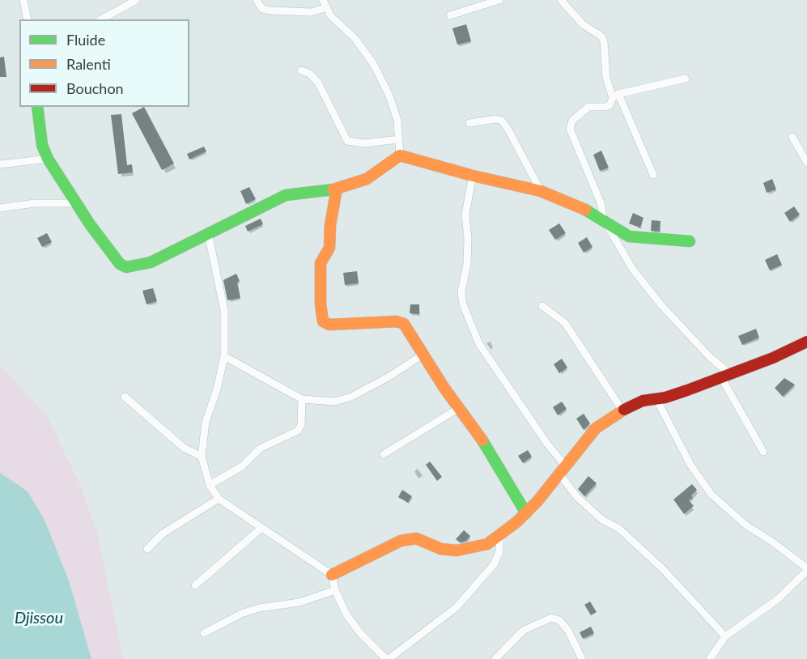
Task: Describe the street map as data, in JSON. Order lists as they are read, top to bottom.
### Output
{
  "water": ["Djissou"],
  "legend": ["Fluide", "Ralenti", "Bouchon"]
}
